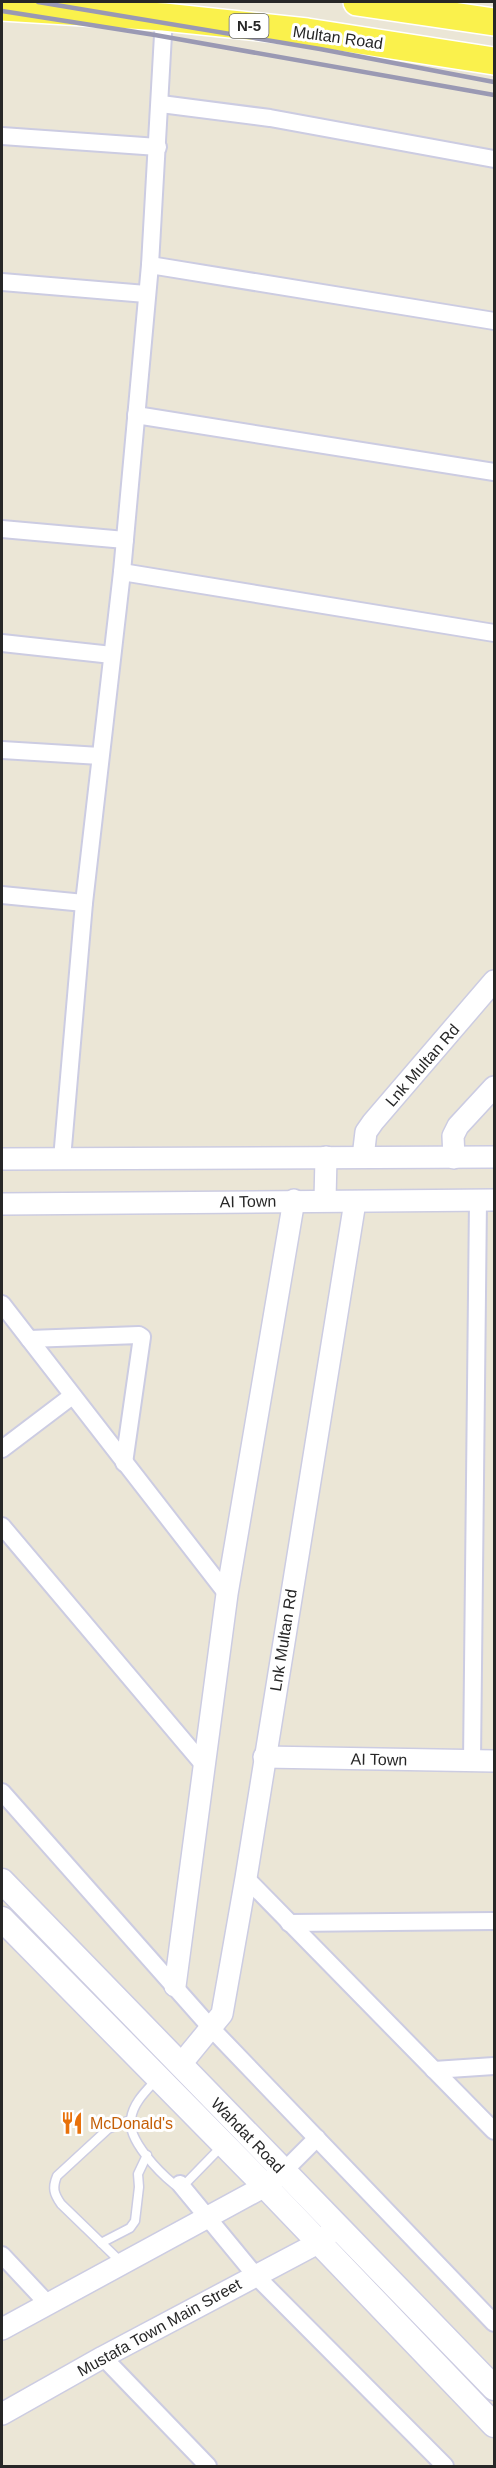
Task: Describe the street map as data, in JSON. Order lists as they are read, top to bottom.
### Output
{
  "streets": {
    "main road": ["N-5", "Multan Road", "Wahdat Road"],
    "street": ["Lnk Multan Rd", "AI Town", "Mustafa Town Main Street"]
  },
  "crossings": [
    ["Lnk Multan Rd", "AI Town"],
    ["Lnk Multan Rd", "Wahdat Road"],
    ["Wahdat Road", "Mustafa Town Main Street"]
  ],
  "places": {
    "restaurant": ["McDonald's"]
  }
}
